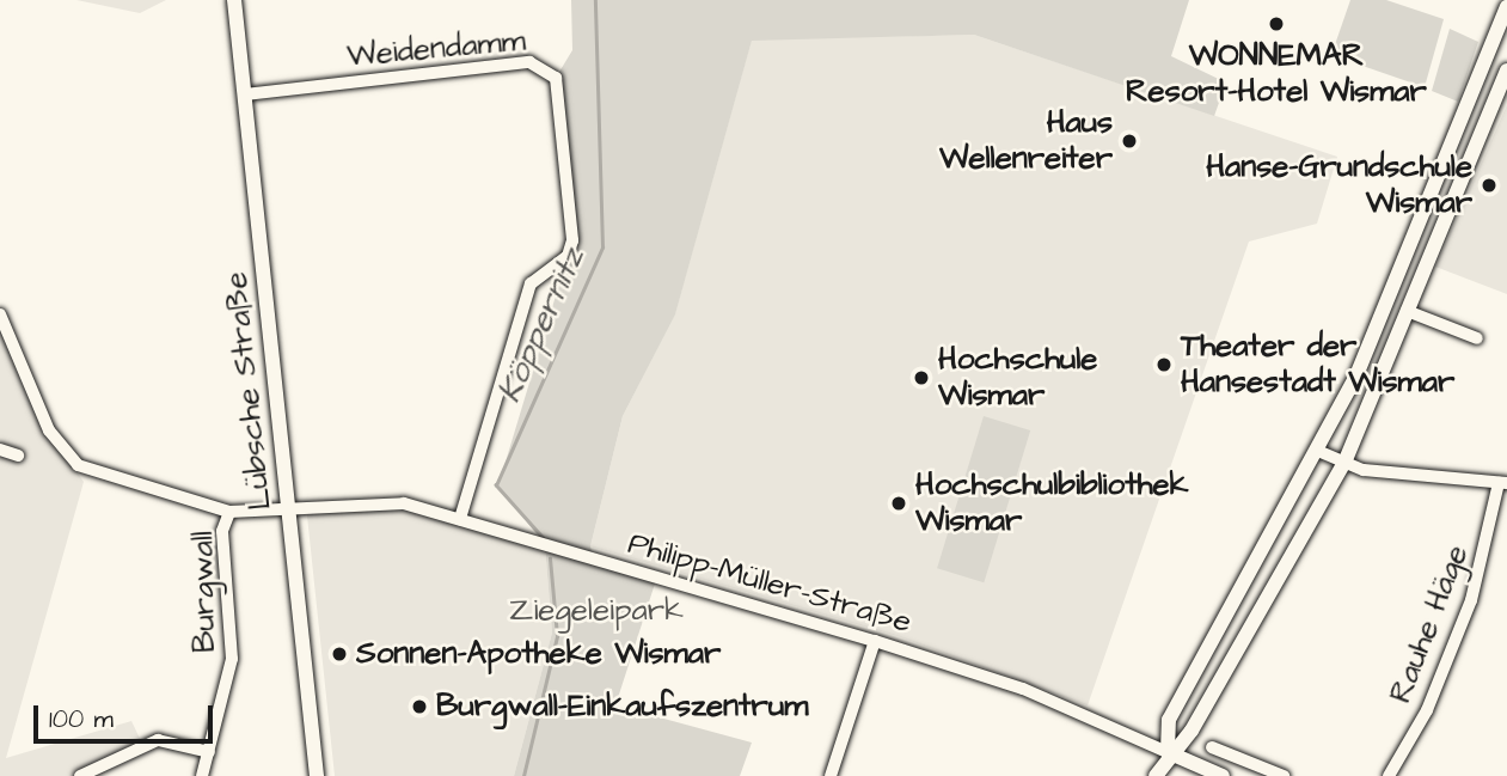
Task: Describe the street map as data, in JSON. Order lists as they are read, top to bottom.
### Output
{
  "streets": {
    "street": [
      "Weidendamm",
      "Lübsche Straße",
      "Philipp-Müller-Straße",
      "Burgwall",
      "Rauhe Häge"
    ]
  },
  "crossings": [
    ["Weidendamm", "Lübsche Straße"],
    ["Weidendamm", "Philipp-Müller-Straße"],
    ["Lübsche Straße", "Philipp-Müller-Straße"],
    ["Lübsche Straße", "Burgwall"],
    ["Philipp-Müller-Straße", "Burgwall"]
  ],
  "water": ["Köppernitz"],
  "parks": ["Ziegeleipark"],
  "places": [
    "WONNEMAR Resort-Hotel Wismar",
    "Haus Wellenreiter",
    "Hanse-Grundschule Wismar",
    "Theater der Hansestadt Wismar",
    "Hochschule Wismar",
    "Hochschulbibliothek Wismar",
    "Sonnen-Apotheke Wismar",
    "Burgwall-Einkaufszentrum"
  ],
  "scale_bar": "100 m"
}
